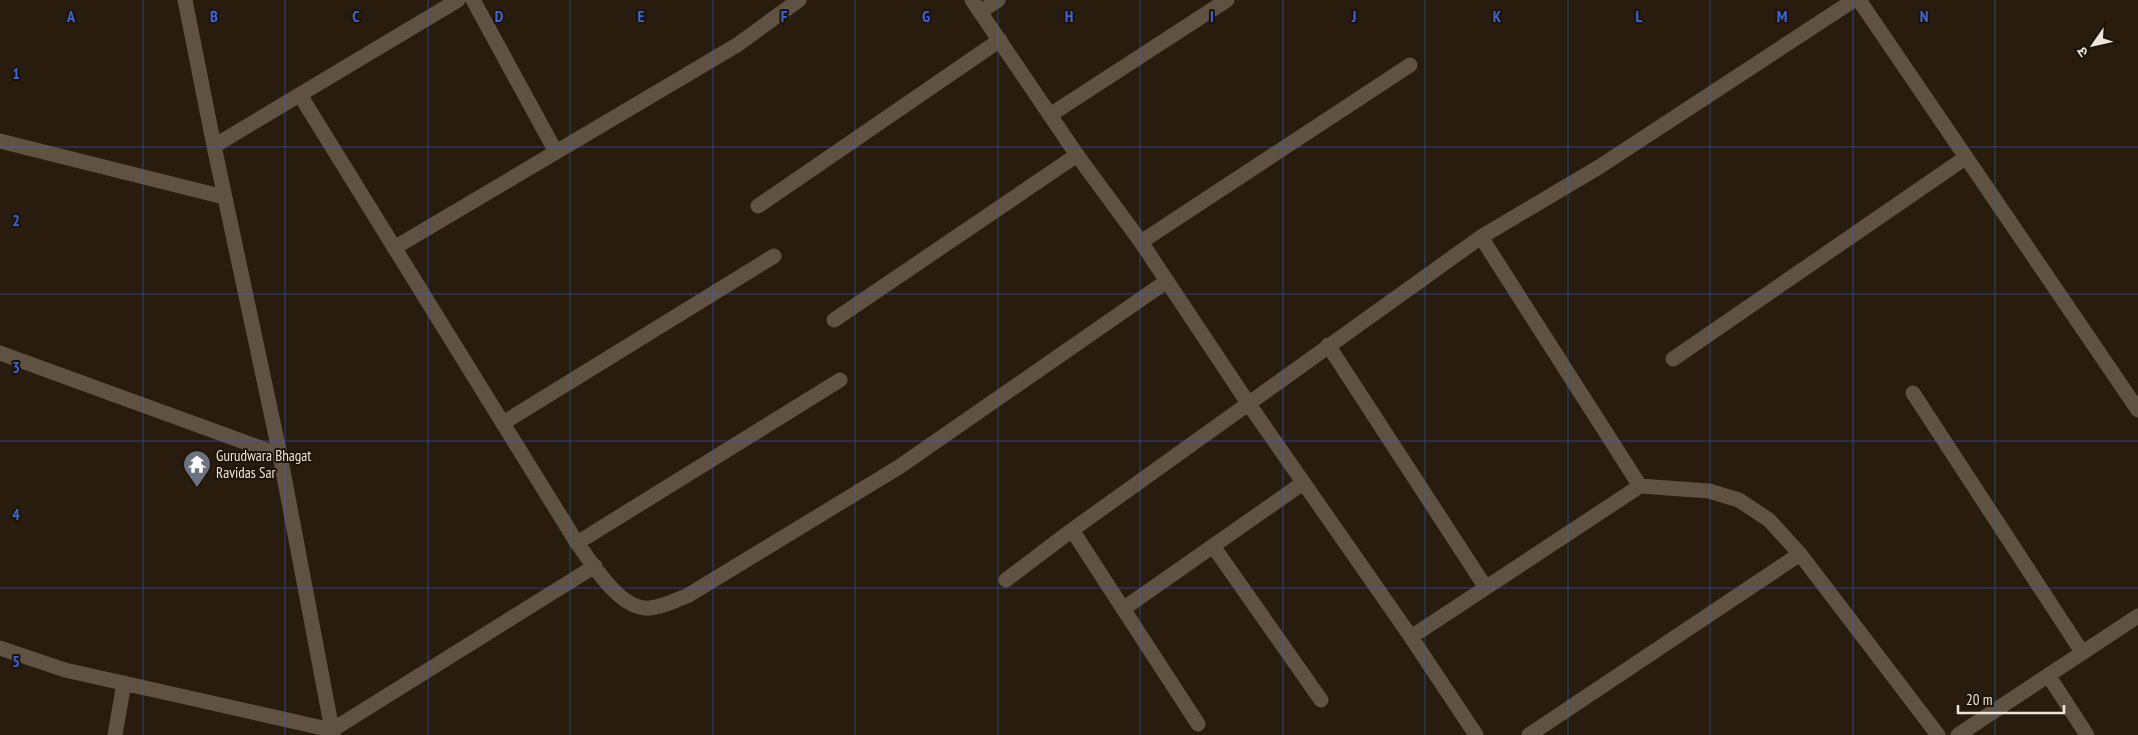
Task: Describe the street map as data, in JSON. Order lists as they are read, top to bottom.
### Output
{
  "places": {
    "temple": ["Gurudwara Bhagat Ravidas Sar"]
  },
  "scale_bar": "20 m",
  "north": "bottom left",
  "grid": {
    "columns": [
      "A",
      "B",
      "C",
      "D",
      "E",
      "F",
      "G",
      "H",
      "I",
      "J",
      "K",
      "L",
      "M",
      "N"
    ],
    "rows": [
      "1",
      "2",
      "3",
      "4",
      "5"
    ]
  }
}
